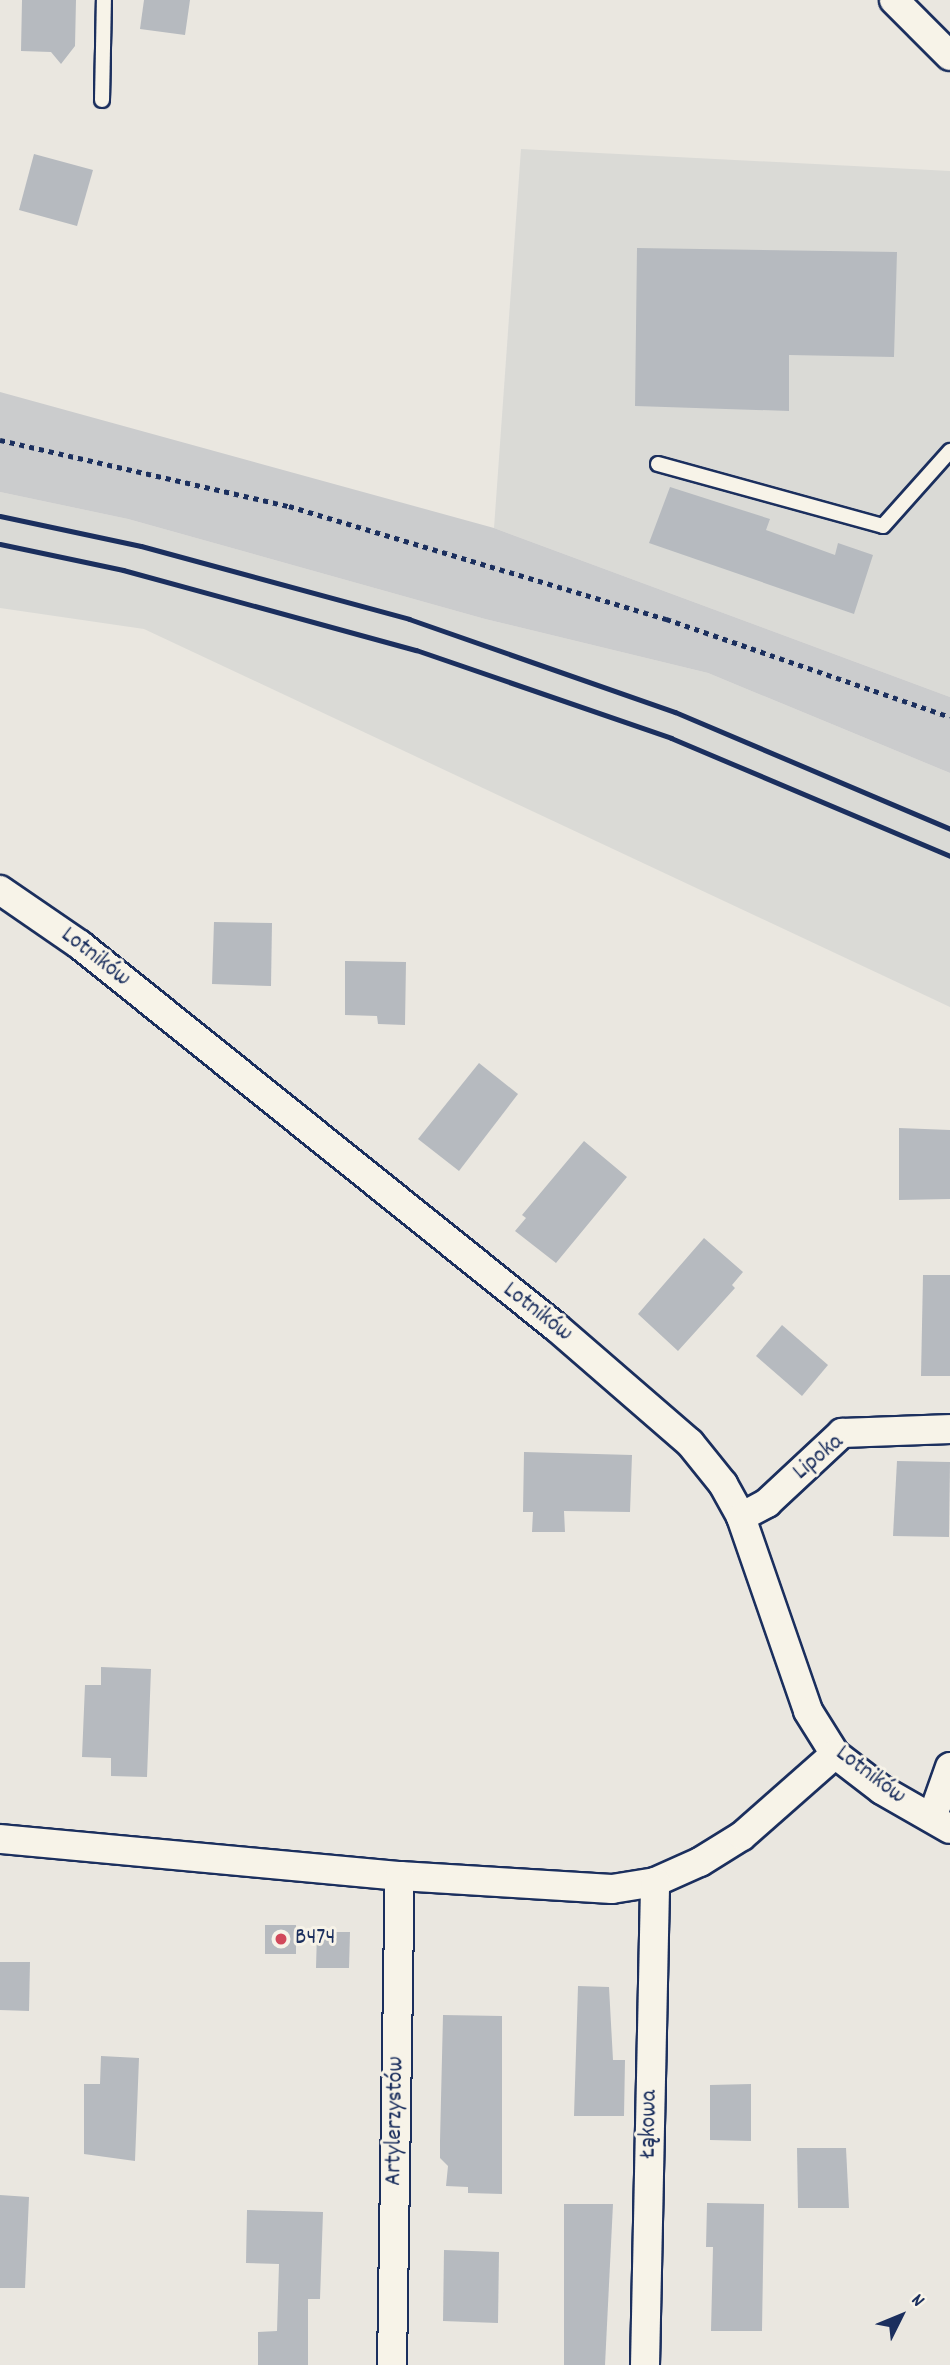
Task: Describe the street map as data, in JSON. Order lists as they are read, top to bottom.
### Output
{
  "streets": {
    "street": [
      "Lotników",
      "Lipoka",
      "Artylerzystów",
      "Łąkowa"
    ]
  },
  "crossings": [
    ["Lotników", "Lipoka"]
  ],
  "places": ["B474"],
  "north": "top right"
}
